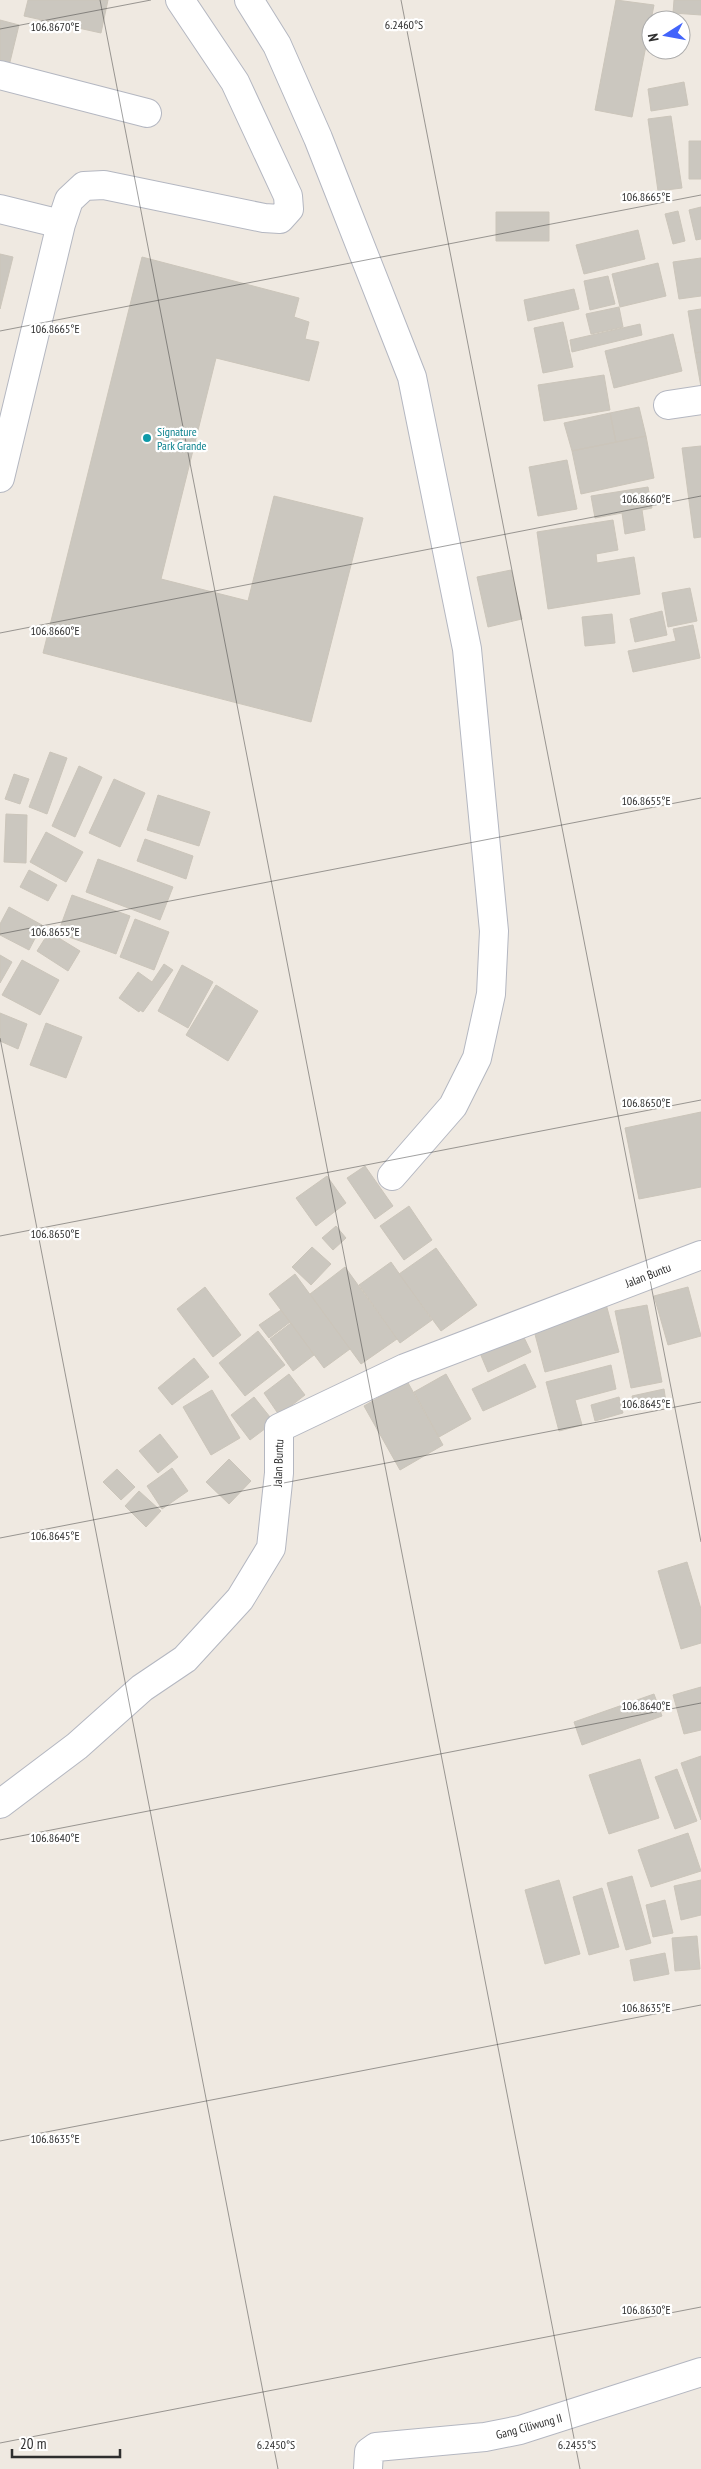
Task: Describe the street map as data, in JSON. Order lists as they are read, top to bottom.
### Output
{
  "streets": {
    "street": ["Jalan Buntu", "Gang Ciliwung II"]
  },
  "places": ["Signature Park Grande"],
  "scale_bar": "20 m",
  "north": "left",
  "coordinates": [
    "6.2460°S",
    "106.8670°E",
    "106.8665°E",
    "106.8660°E",
    "106.8655°E",
    "106.8650°E",
    "106.8645°E",
    "106.8640°E",
    "106.8635°E",
    "106.8630°E",
    "6.2450°S",
    "6.2455°S"
  ]
}
